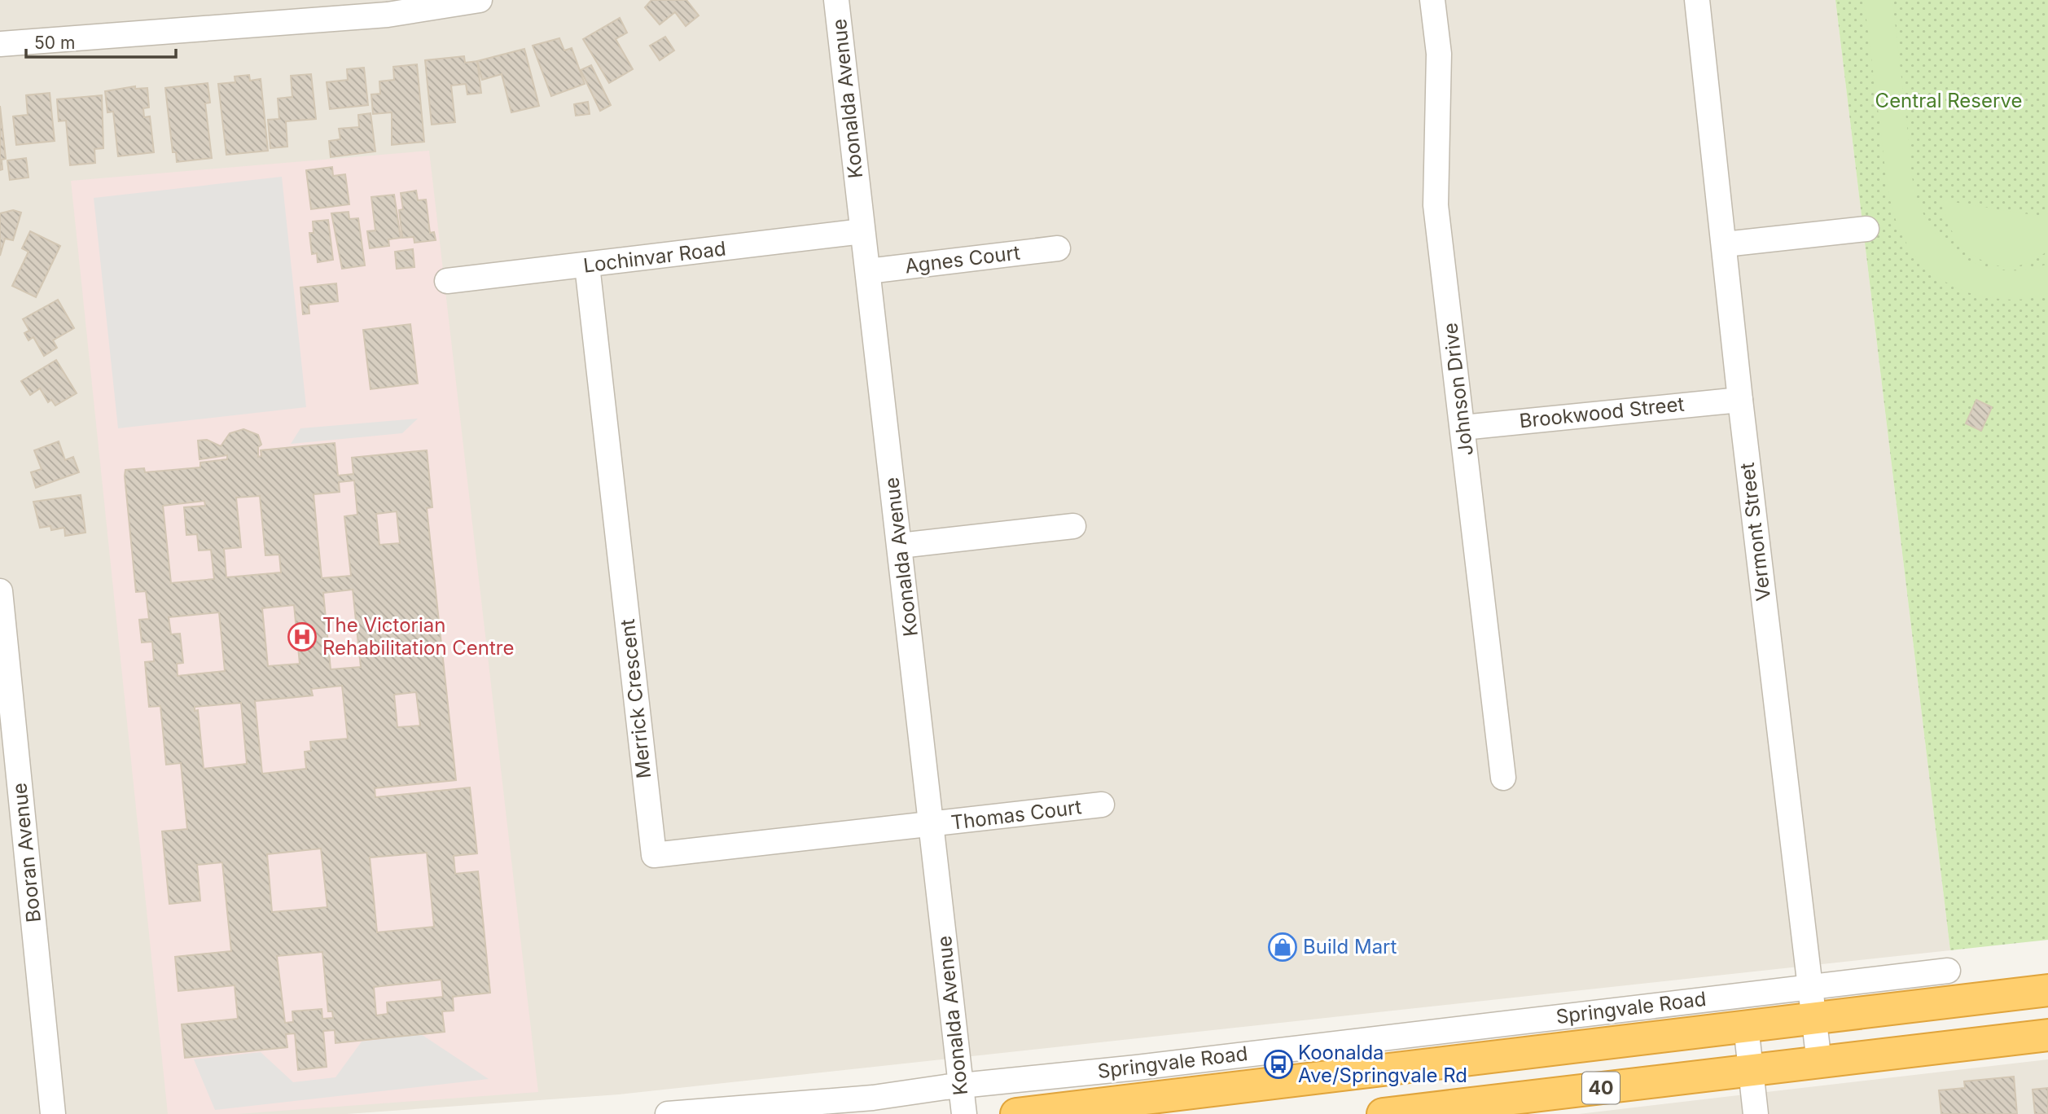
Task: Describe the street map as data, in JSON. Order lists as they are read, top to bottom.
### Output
{
  "streets": {
    "highway": ["Springvale Road", "40"],
    "street": [
      "Koonalda Avenue",
      "Lochinvar Road",
      "Agnes Court",
      "Johnson Drive",
      "Brookwood Street",
      "Vermont Street",
      "Merrick Crescent",
      "Thomas Court",
      "Booran Avenue"
    ]
  },
  "crossings": [
    ["Koonalda Avenue", "Lochinvar Road"],
    ["Koonalda Avenue", "Agnes Court"],
    ["Koonalda Avenue", "Merrick Crescent"],
    ["Koonalda Avenue", "Thomas Court"],
    ["Koonalda Avenue", "Springvale Road"],
    ["Lochinvar Road", "Merrick Crescent"],
    ["Johnson Drive", "Brookwood Street"],
    ["Brookwood Street", "Vermont Street"],
    ["Vermont Street", "Springvale Road"],
    ["Vermont Street", "40"],
    ["Merrick Crescent", "Thomas Court"]
  ],
  "parks": ["Central Reserve"],
  "places": {
    "hospital": ["The Victorian Rehabilitation Centre"],
    "shop": ["Build Mart"],
    "bus stop": ["Koonalda Ave/Springvale Rd"]
  },
  "scale_bar": "50 m"
}
